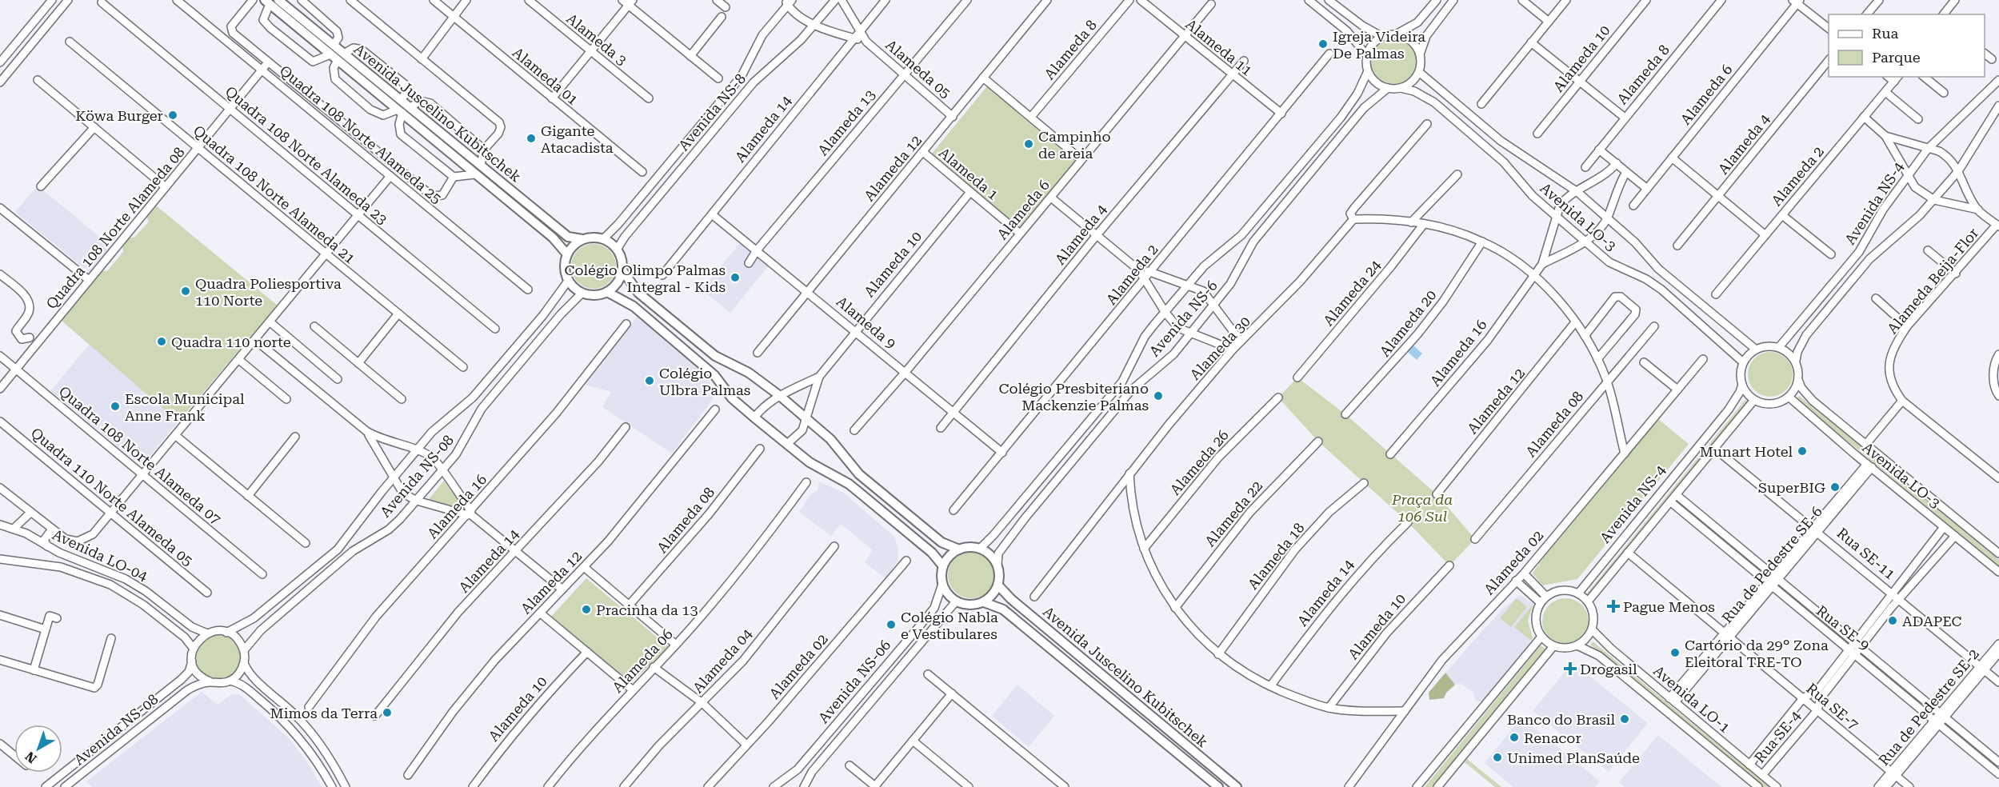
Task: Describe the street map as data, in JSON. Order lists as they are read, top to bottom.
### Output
{
  "streets": {
    "main road": ["Avenida Juscelino Kubitschek"],
    "street": [
      "Alameda 3",
      "Alameda 11",
      "Alameda 8",
      "Alameda 10",
      "Alameda 05",
      "Alameda 01",
      "Alameda 6",
      "Avenida NS-8",
      "Alameda 13",
      "Alameda 14",
      "Quadra 108 Norte Alameda 25",
      "Alameda 4",
      "Quadra 108 Norte Alameda 23",
      "Alameda 12",
      "Alameda 1",
      "Alameda 2",
      "Quadra 108 Norte Alameda 21",
      "Avenida NS-4",
      "Avenida LO-3",
      "Quadra 108 Norte Alameda 08",
      "Alameda Beija-Flor",
      "Alameda 24",
      "Avenida NS-6",
      "Alameda 9",
      "Alameda 20",
      "Alameda 30",
      "Alameda 16",
      "Alameda 08",
      "Quadra 108 Norte Alameda 07",
      "Alameda 26",
      "Avenida NS-08",
      "Quadra 110 Norte Alameda 05",
      "Alameda 22",
      "Rua SE-11",
      "Avenida LO-04",
      "Alameda 18",
      "Alameda 02",
      "Rua de Pedestre SE-6",
      "Rua SE-9",
      "Alameda 06",
      "Alameda 04",
      "Avenida NS-06",
      "Avenida LO-1",
      "Rua SE-7",
      "Rua de Pedestre SE-2",
      "Rua SE-4"
    ]
  },
  "crossings": [
    ["Alameda 11", "Alameda 6"],
    ["Alameda 11", "Alameda 4"],
    ["Alameda 11", "Alameda 2"],
    ["Alameda 10", "Alameda 1"],
    ["Alameda 10", "Alameda 9"],
    ["Alameda 05", "Alameda 13"],
    ["Alameda 05", "Alameda 12"],
    ["Alameda 6", "Alameda 1"],
    ["Alameda 6", "Alameda 9"],
    ["Avenida NS-8", "Avenida Juscelino Kubitschek"],
    ["Avenida NS-8", "Avenida NS-08"],
    ["Avenida Juscelino Kubitschek", "Avenida NS-6"],
    ["Avenida Juscelino Kubitschek", "Avenida NS-08"],
    ["Avenida Juscelino Kubitschek", "Avenida NS-06"],
    ["Alameda 13", "Alameda 9"],
    ["Alameda 14", "Alameda 9"],
    ["Quadra 108 Norte Alameda 25", "Quadra 108 Norte Alameda 08"],
    ["Alameda 4", "Alameda 9"],
    ["Quadra 108 Norte Alameda 23", "Quadra 108 Norte Alameda 08"],
    ["Alameda 12", "Alameda 1"],
    ["Alameda 12", "Alameda 9"],
    ["Alameda 2", "Alameda 9"],
    ["Quadra 108 Norte Alameda 21", "Quadra 108 Norte Alameda 08"],
    ["Avenida NS-4", "Avenida LO-3"],
    ["Avenida NS-4", "Rua SE-11"],
    ["Avenida NS-4", "Rua SE-9"],
    ["Avenida NS-4", "Avenida LO-1"],
    ["Avenida NS-4", "Rua SE-7"],
    ["Avenida LO-3", "Avenida NS-6"],
    ["Avenida LO-3", "Alameda 16"],
    ["Avenida LO-3", "Rua de Pedestre SE-6"],
    ["Avenida LO-3", "Rua SE-4"],
    ["Quadra 108 Norte Alameda 08", "Quadra 108 Norte Alameda 07"],
    ["Avenida NS-6", "Avenida NS-06"],
    ["Avenida NS-08", "Avenida LO-04"],
    ["Rua SE-11", "Rua de Pedestre SE-6"],
    ["Rua SE-11", "Rua de Pedestre SE-2"],
    ["Rua SE-11", "Rua SE-4"],
    ["Rua de Pedestre SE-6", "Rua SE-9"],
    ["Rua de Pedestre SE-6", "Avenida LO-1"],
    ["Rua de Pedestre SE-6", "Rua SE-7"],
    ["Rua SE-9", "Rua de Pedestre SE-2"],
    ["Rua SE-9", "Rua SE-4"],
    ["Avenida LO-1", "Rua SE-4"],
    ["Rua SE-7", "Rua de Pedestre SE-2"],
    ["Rua SE-7", "Rua SE-4"]
  ],
  "parks": ["Praça da 106 Sul"],
  "places": {
    "other": [
      "Igreja Videira De Palmas",
      "Köwa Burger",
      "Gigante Atacadista",
      "Campinho de areia",
      "Colégio Olimpo Palmas Integral - Kids",
      "Quadra Poliesportiva 110 Norte",
      "Quadra 110 norte",
      "Colégio Ulbra Palmas",
      "Colégio Presbiteriano Mackenzie Palmas",
      "Escola Municipal Anne Frank",
      "Munart Hotel",
      "SuperBIG",
      "Pracinha da 13",
      "ADAPEC",
      "Colégio Nabla e Vestibulares",
      "Cartório da 29° Zona Eleitoral TRE-TO",
      "Mimos da Terra",
      "Banco do Brasil",
      "Renacor",
      "Unimed PlanSaúde"
    ],
    "health": ["Pague Menos", "Drogasil"]
  },
  "legend": ["Rua", "Parque"],
  "north": "bottom left"
}
